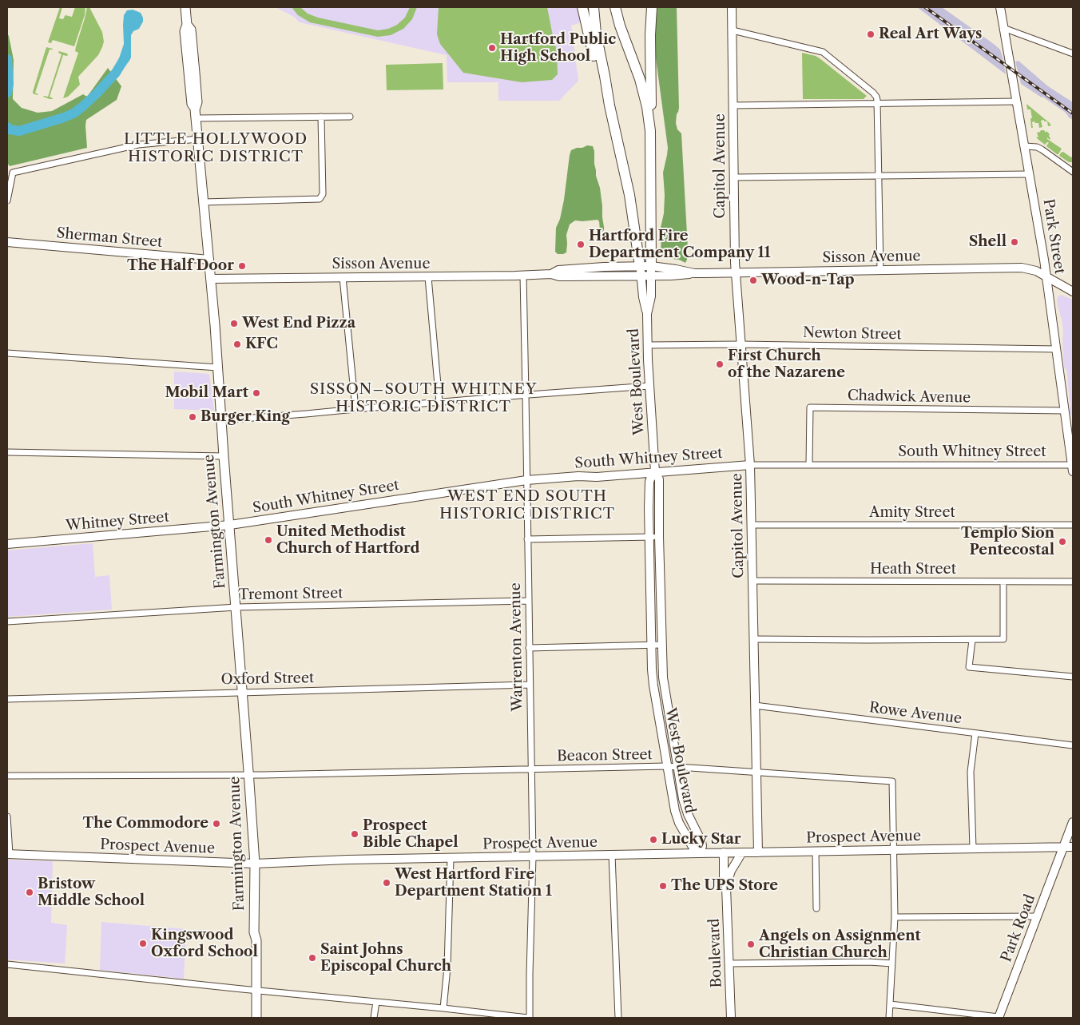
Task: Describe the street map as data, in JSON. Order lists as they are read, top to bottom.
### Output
{
  "streets": {
    "main road": [
      "Capitol Avenue",
      "Park Street",
      "Sherman Street",
      "Sisson Avenue",
      "West Boulevard",
      "South Whitney Street",
      "Whitney Street",
      "Farmington Avenue",
      "Prospect Avenue",
      "Park Road",
      "Boulevard"
    ],
    "street": [
      "Newton Street",
      "Chadwick Avenue",
      "Amity Street",
      "Heath Street",
      "Tremont Street",
      "Warrenton Avenue",
      "Oxford Street",
      "Rowe Avenue",
      "Beacon Street"
    ]
  },
  "crossings": [
    ["Capitol Avenue", "Sisson Avenue"],
    ["Capitol Avenue", "Newton Street"],
    ["Capitol Avenue", "South Whitney Street"],
    ["Capitol Avenue", "Amity Street"],
    ["Capitol Avenue", "Heath Street"],
    ["Capitol Avenue", "Rowe Avenue"],
    ["Capitol Avenue", "Beacon Street"],
    ["Capitol Avenue", "Prospect Avenue"],
    ["Park Street", "Sisson Avenue"],
    ["Park Street", "Newton Street"],
    ["Park Street", "Chadwick Avenue"],
    ["Park Street", "South Whitney Street"],
    ["Sherman Street", "Farmington Avenue"],
    ["Sisson Avenue", "West Boulevard"],
    ["Sisson Avenue", "Farmington Avenue"],
    ["Sisson Avenue", "Warrenton Avenue"],
    ["Newton Street", "West Boulevard"],
    ["West Boulevard", "South Whitney Street"],
    ["West Boulevard", "Beacon Street"],
    ["West Boulevard", "Prospect Avenue"],
    ["Chadwick Avenue", "South Whitney Street"],
    ["South Whitney Street", "Whitney Street"],
    ["South Whitney Street", "Farmington Avenue"],
    ["South Whitney Street", "Warrenton Avenue"],
    ["Whitney Street", "Farmington Avenue"],
    ["Farmington Avenue", "Tremont Street"],
    ["Farmington Avenue", "Oxford Street"],
    ["Farmington Avenue", "Beacon Street"],
    ["Farmington Avenue", "Prospect Avenue"],
    ["Tremont Street", "Warrenton Avenue"],
    ["Warrenton Avenue", "Oxford Street"],
    ["Warrenton Avenue", "Beacon Street"],
    ["Warrenton Avenue", "Prospect Avenue"],
    ["Beacon Street", "Prospect Avenue"],
    ["Prospect Avenue", "Park Road"],
    ["Prospect Avenue", "Boulevard"]
  ],
  "districts": ["LITTLE HOLLYWOOD HISTORIC DISTRICT", "SISSON–SOUTH WHITNEY HISTORIC DISTRICT", "WEST END SOUTH HISTORIC DISTRICT"],
  "places": [
    "Real Art Ways",
    "Hartford Public High School",
    "Shell",
    "Hartford Fire Department Company 11",
    "The Half Door",
    "Wood-n-Tap",
    "West End Pizza",
    "KFC",
    "First Church of the Nazarene",
    "Mobil Mart",
    "Burger King",
    "United Methodist Church of Hartford",
    "Templo Sion Pentecostal",
    "The Commodore",
    "Prospect Bible Chapel",
    "Lucky Star",
    "West Hartford Fire Department Station 1",
    "The UPS Store",
    "Bristow Middle School",
    "Kingswood Oxford School",
    "Angels on Assignment Christian Church",
    "Saint Johns Episcopal Church"
  ]
}
